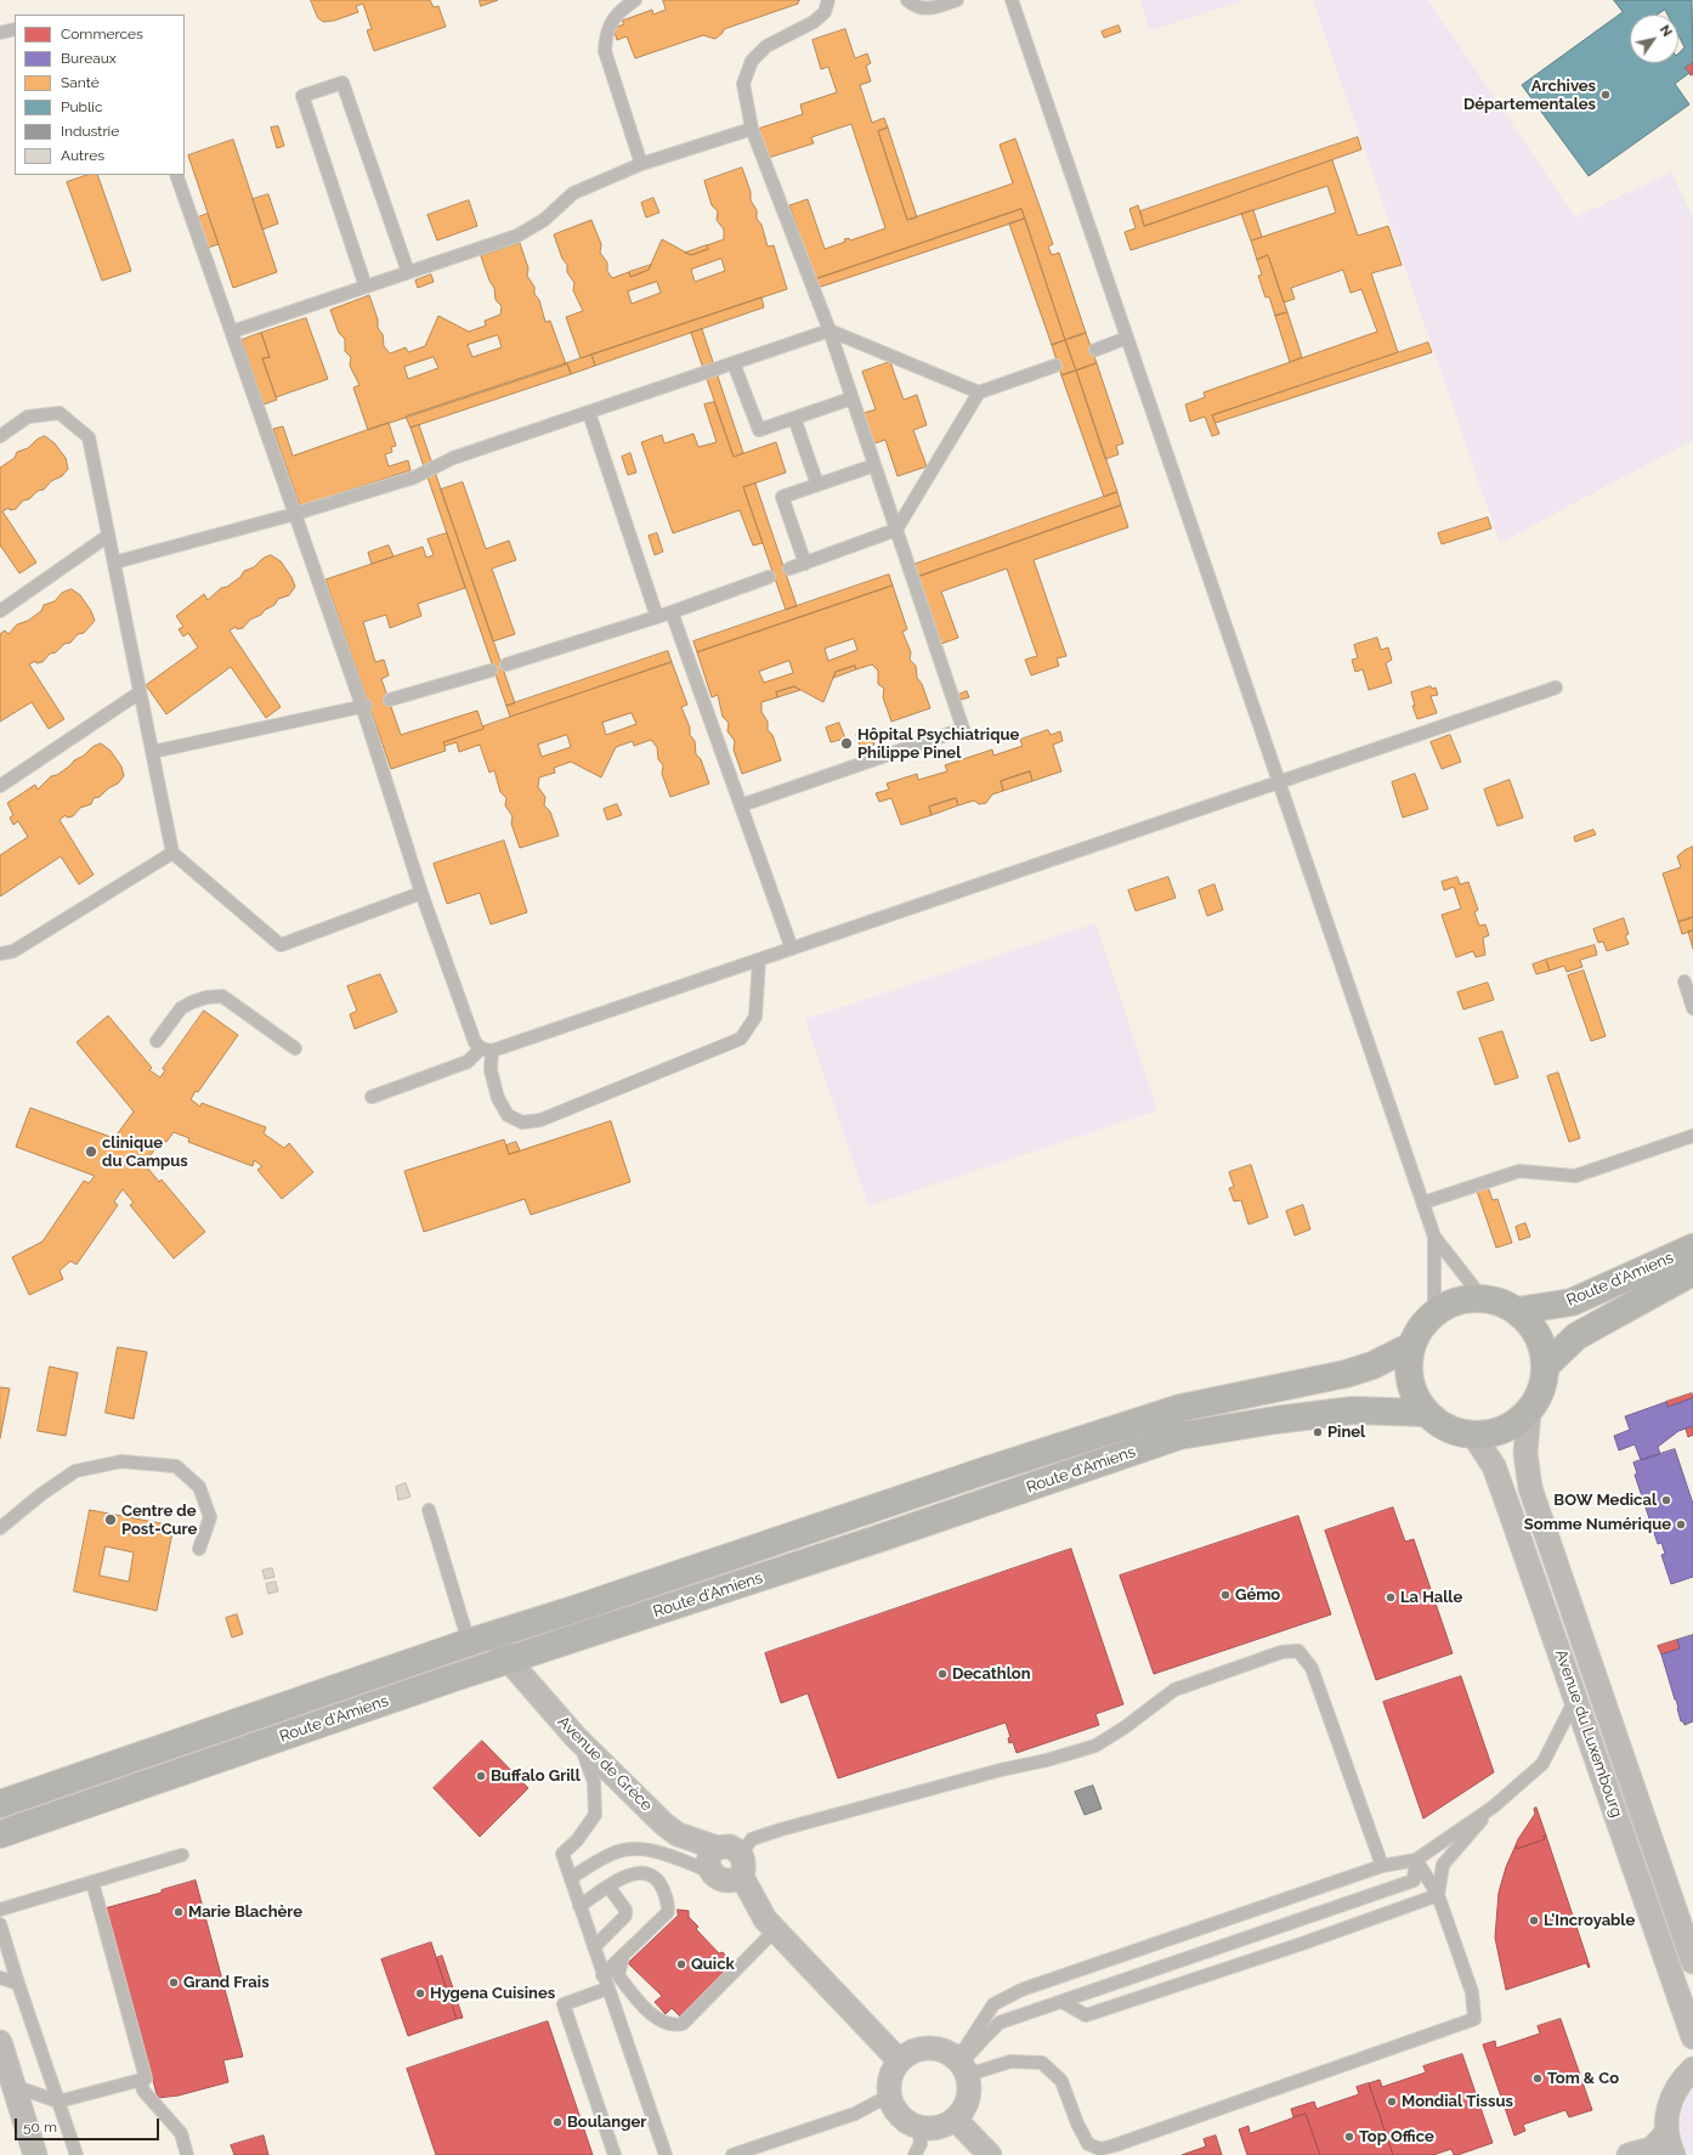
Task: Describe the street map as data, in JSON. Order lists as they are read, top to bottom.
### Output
{
  "streets": {
    "main road": ["Route d'Amiens"],
    "street": ["Avenue du Luxembourg", "Avenue de Grèce"]
  },
  "crossings": [
    ["Route d'Amiens", "Avenue du Luxembourg"],
    ["Route d'Amiens", "Avenue de Grèce"]
  ],
  "places": [
    "Archives Départementales",
    "Hôpital Psychiatrique Philippe Pinel",
    "clinique du Campus",
    "Pinel",
    "BOW Medical",
    "Centre de Post-Cure",
    "Somme Numérique",
    "Gémo",
    "La Halle",
    "Decathlon",
    "Buffalo Grill",
    "Marie Blachère",
    "L'Incroyable",
    "Quick",
    "Grand Frais",
    "Hygena Cuisines",
    "Tom & Co",
    "Mondial Tissus",
    "Boulanger",
    "Top Office"
  ],
  "legend": [
    "Commerces",
    "Bureaux",
    "Santé",
    "Public",
    "Industrie",
    "Autres"
  ],
  "scale_bar": "50 m",
  "north": "top right"
}
